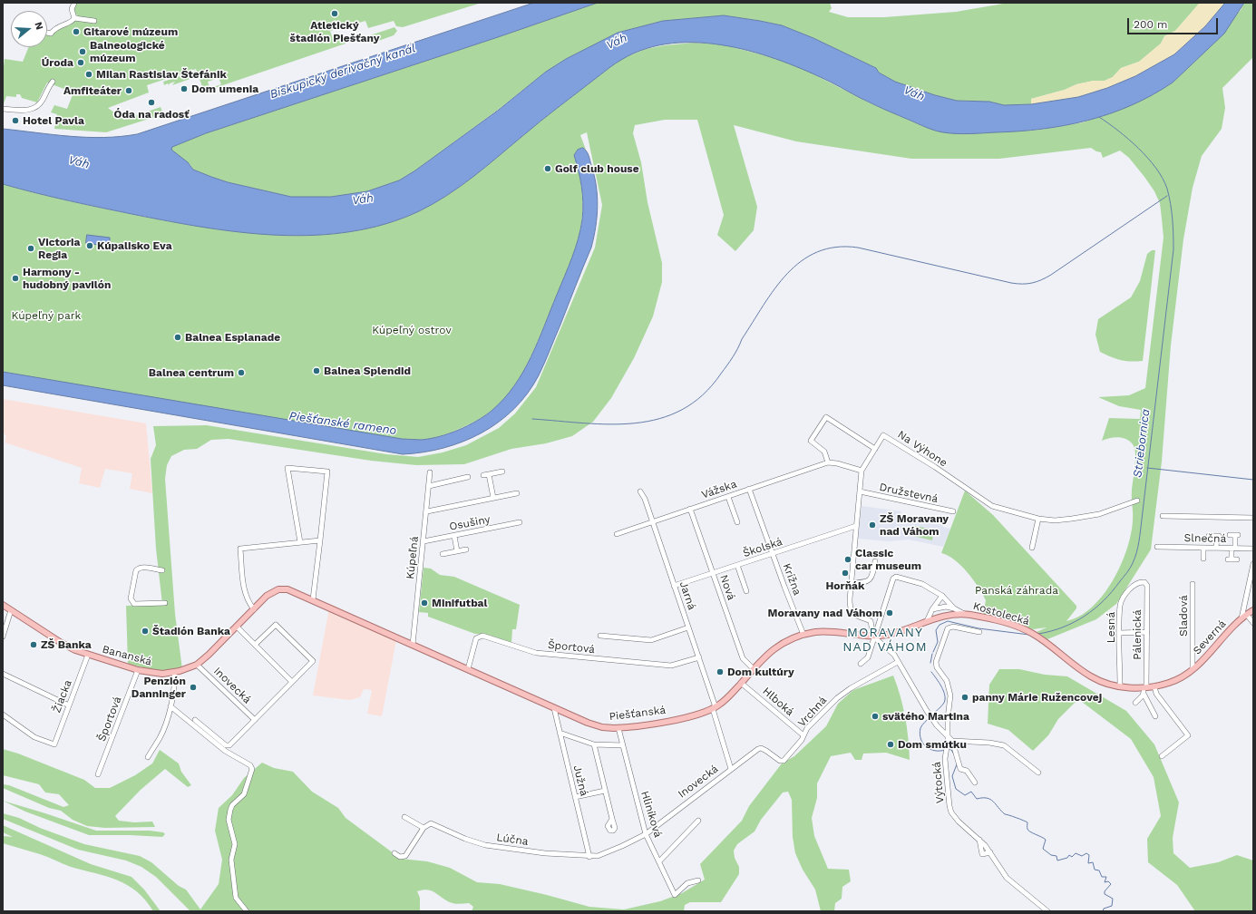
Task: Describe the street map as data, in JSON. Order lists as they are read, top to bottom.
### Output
{
  "streets": {
    "main road": [
      "Kostolecká",
      "Severná",
      "Bananská",
      "Piešťanská"
    ],
    "street": [
      "Na Výhone",
      "Vážska",
      "Družstevná",
      "Osušiny",
      "Slnečná",
      "Školská",
      "Kúpeľná",
      "Krížna",
      "Nová",
      "Jarná",
      "Sladová",
      "Lesná",
      "Pálenická",
      "Športová",
      "Inovecká",
      "Žiacka",
      "Hlboká",
      "Vrchná",
      "Južná",
      "Výtocká",
      "Hliníková",
      "Lúčna"
    ]
  },
  "crossings": [
    ["Na Výhone", "Vážska"],
    ["Na Výhone", "Družstevná"],
    ["Na Výhone", "Školská"],
    ["Na Výhone", "Kostolecká"],
    ["Na Výhone", "Piešťanská"],
    ["Vážska", "Krížna"],
    ["Vážska", "Nová"],
    ["Vážska", "Jarná"],
    ["Osušiny", "Kúpeľná"],
    ["Školská", "Krížna"],
    ["Školská", "Nová"],
    ["Školská", "Jarná"],
    ["Kúpeľná", "Piešťanská"],
    ["Krížna", "Piešťanská"],
    ["Nová", "Piešťanská"],
    ["Jarná", "Športová"],
    ["Jarná", "Inovecká"],
    ["Jarná", "Piešťanská"],
    ["Kostolecká", "Sladová"],
    ["Kostolecká", "Lesná"],
    ["Kostolecká", "Pálenická"],
    ["Kostolecká", "Severná"],
    ["Kostolecká", "Piešťanská"],
    ["Sladová", "Severná"],
    ["Lesná", "Pálenická"],
    ["Športová", "Bananská"],
    ["Športová", "Piešťanská"],
    ["Bananská", "Inovecká"],
    ["Bananská", "Žiacka"],
    ["Bananská", "Piešťanská"],
    ["Inovecká", "Vrchná"],
    ["Inovecká", "Piešťanská"],
    ["Inovecká", "Hliníková"],
    ["Inovecká", "Lúčna"],
    ["Hlboká", "Vrchná"],
    ["Hlboká", "Piešťanská"],
    ["Piešťanská", "Južná"],
    ["Piešťanská", "Hliníková"],
    ["Južná", "Lúčna"],
    ["Hliníková", "Lúčna"]
  ],
  "districts": ["MORAVANY NAD VÁHOM"],
  "water": [
    "Váh",
    "Biskupický derivačný kanál",
    "Piešťanské rameno",
    "Striebornica"
  ],
  "parks": ["Kúpeľný park", "Kúpeľný ostrov", "Panská záhrada"],
  "places": [
    "Atletický štadión Piešťany",
    "Gitarové múzeum",
    "Balneologické múzeum",
    "Úroda",
    "Milan Rastislav Štefánik",
    "Dom umenia",
    "Amfiteáter",
    "Óda na radosť",
    "Hotel Pavla",
    "Golf club house",
    "Kúpalisko Eva",
    "Victoria Regia",
    "Harmony - hudobný pavilón",
    "Balnea Esplanade",
    "Balnea Splendid",
    "Balnea centrum",
    "ZŠ Moravany nad Váhom",
    "Classic car museum",
    "Horňák",
    "Minifutbal",
    "Moravany nad Váhom",
    "Štadión Banka",
    "ZŠ Banka",
    "Dom kultúry",
    "Penzión Danninger",
    "panny Márie Ružencovej",
    "svätého Martina",
    "Dom smútku"
  ],
  "scale_bar": "200 m",
  "north": "right"
}
